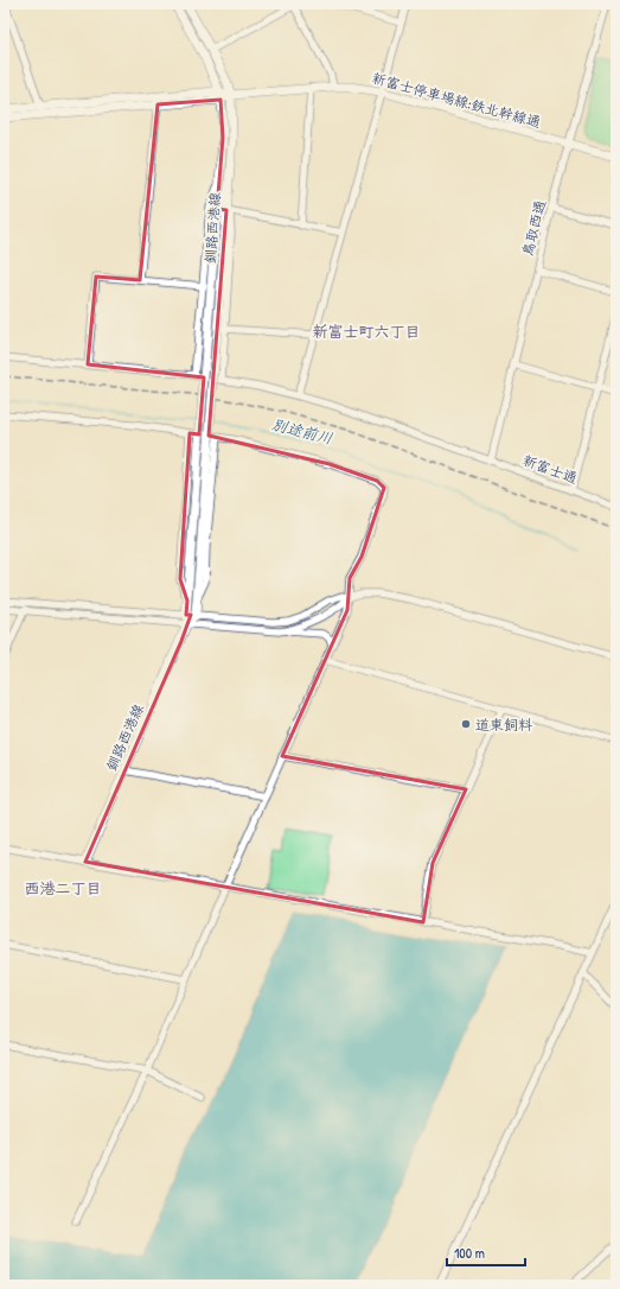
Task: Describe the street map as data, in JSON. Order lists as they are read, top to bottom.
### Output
{
  "streets": {
    "main road": ["新富士停車場線:鉄北幹線通", "釧路西港線"],
    "street": ["鳥取西通", "新富士通"]
  },
  "crossings": [
    ["新富士停車場線:鉄北幹線通", "釧路西港線"],
    ["新富士停車場線:鉄北幹線通", "鳥取西通"],
    ["鳥取西通", "新富士通"]
  ],
  "districts": ["新富士町六丁目", "西港二丁目"],
  "water": ["別途前川"],
  "places": ["道東飼料"],
  "scale_bar": "100 m"
}
